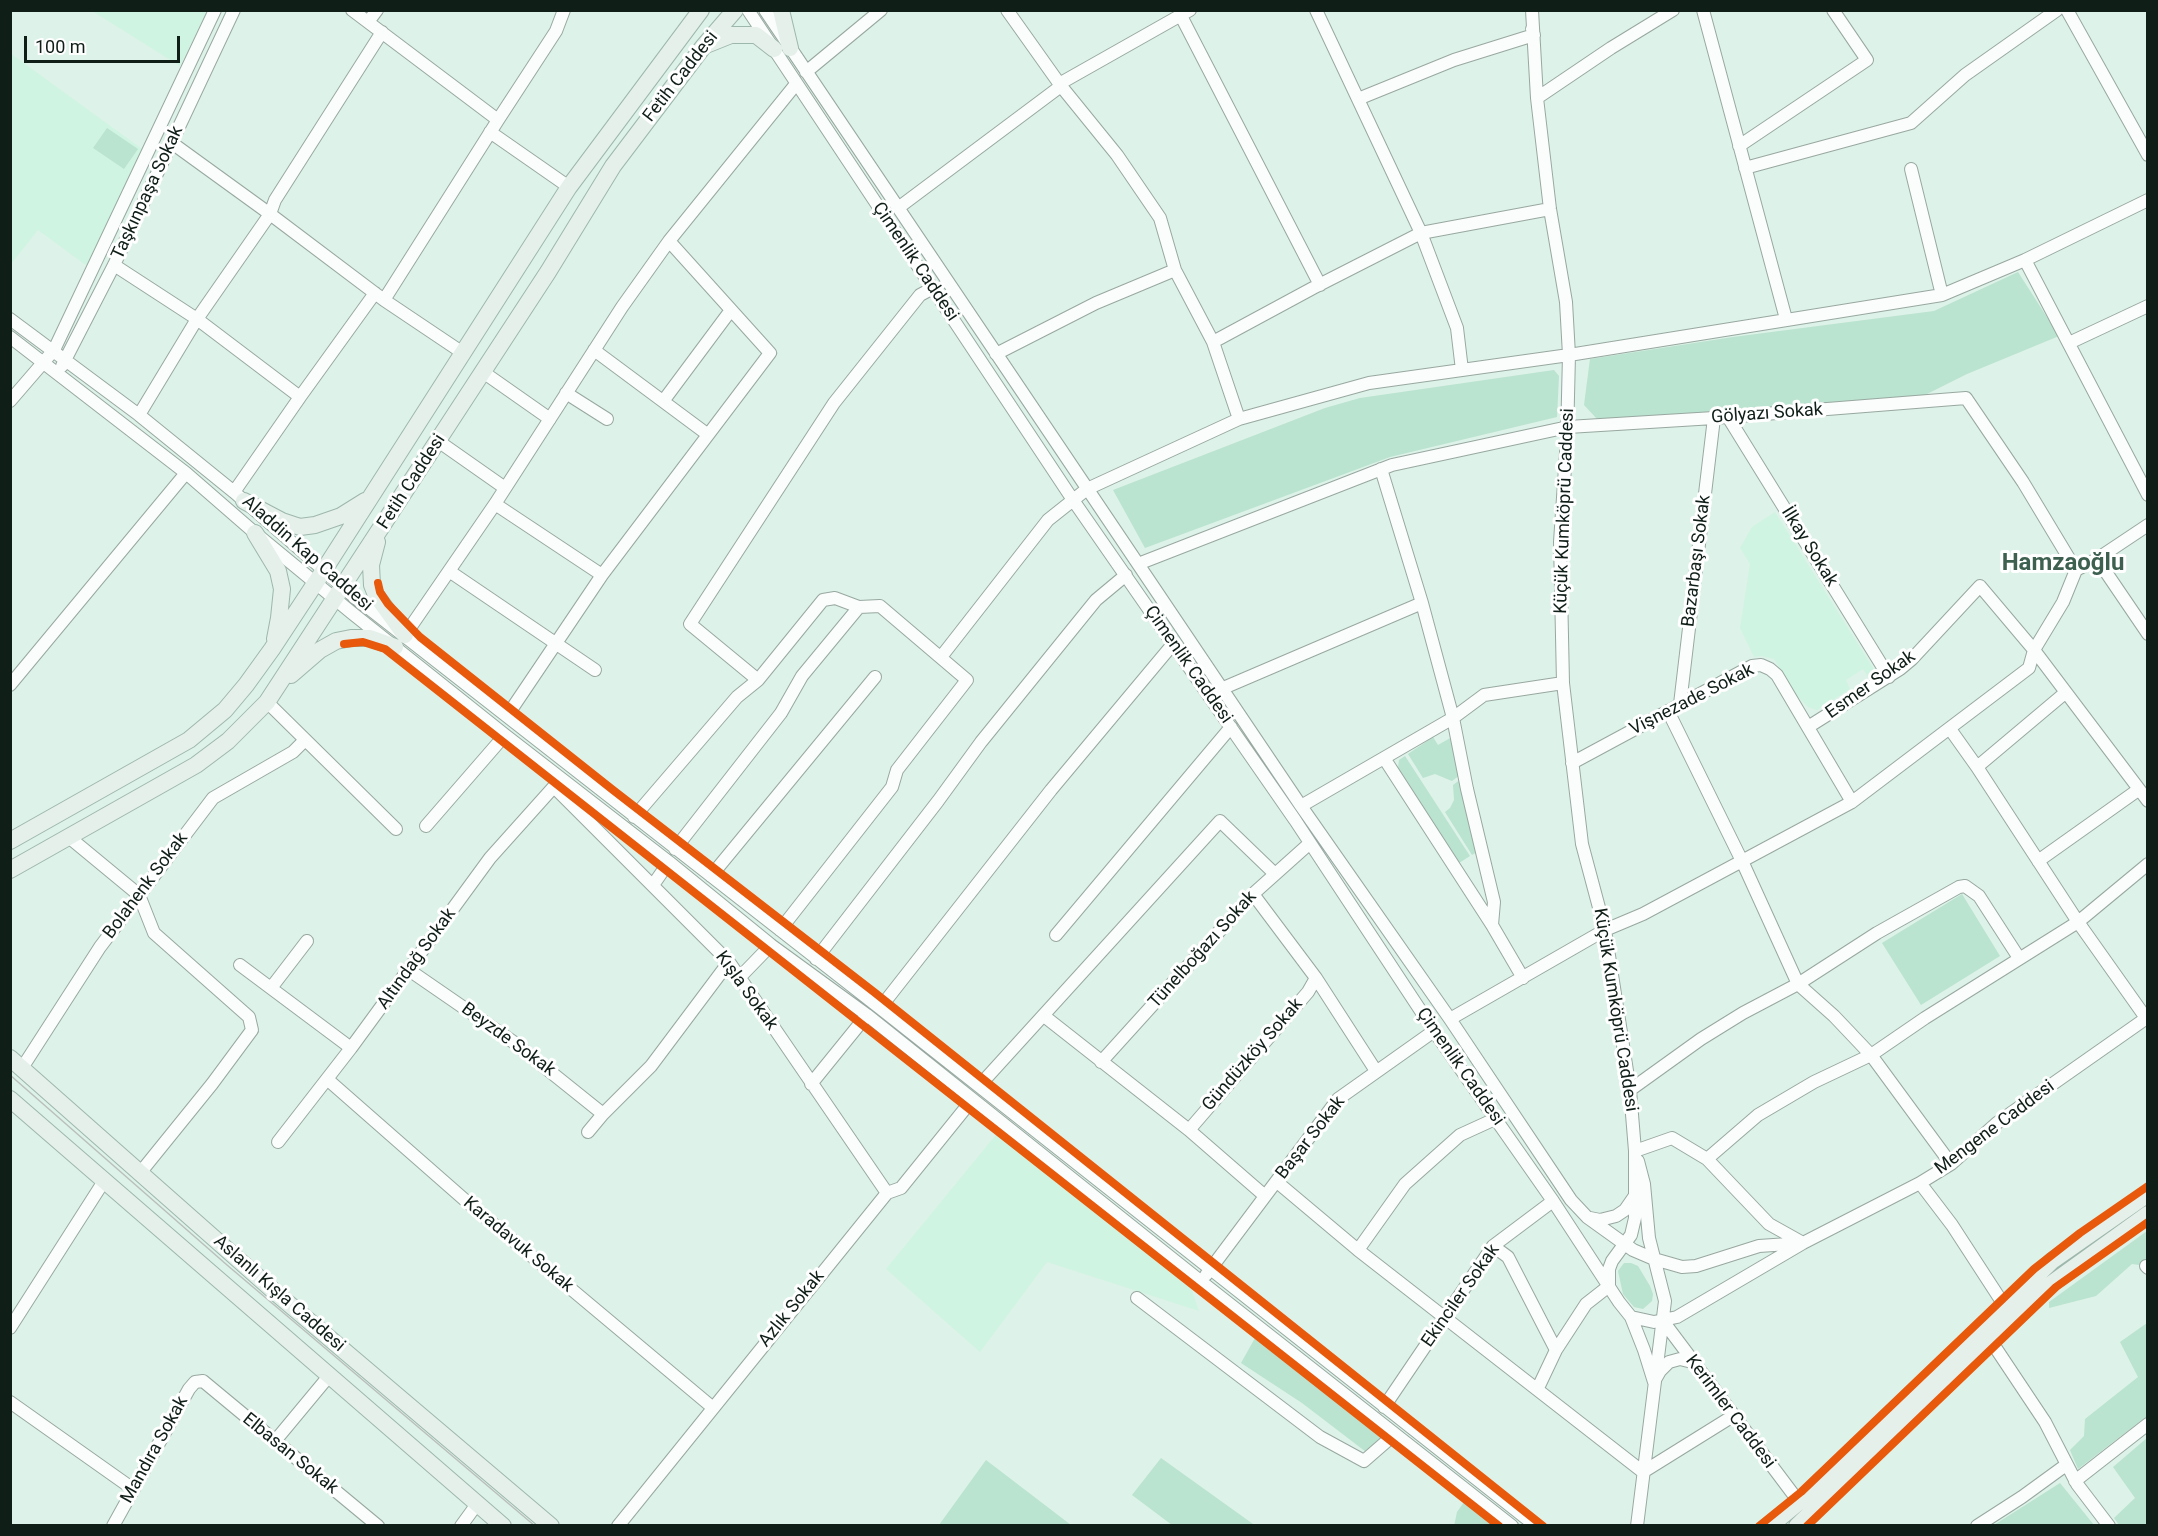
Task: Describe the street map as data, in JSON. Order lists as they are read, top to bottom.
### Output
{
  "streets": {
    "main road": ["Fetih Caddesi", "Aslanlı Kışla Caddesi"],
    "street": [
      "Taşkınpaşa Sokak",
      "Çimenlik Caddesi",
      "Gölyazı Sokak",
      "Küçük Kumköprü Caddesi",
      "İlkay Sokak",
      "Aladdin Kap Caddesi",
      "Bazarbaşı Sokak",
      "Esmer Sokak",
      "Vişnezade Sokak",
      "Bolahenk Sokak",
      "Tünelboğazı Sokak",
      "Altındağ Sokak",
      "Kışla Sokak",
      "Beyzde Sokak",
      "Gündüzköy Sokak",
      "Mengene Caddesi",
      "Başar Sokak",
      "Karadavuk Sokak",
      "Ekinciler Sokak",
      "Azlık Sokak",
      "Kerimler Caddesi",
      "Mandıra Sokak",
      "Elbasan Sokak"
    ]
  },
  "crossings": [
    ["Fetih Caddesi", "Aladdin Kap Caddesi"],
    ["Taşkınpaşa Sokak", "Aladdin Kap Caddesi"],
    ["Çimenlik Caddesi", "Gölyazı Sokak"],
    ["Çimenlik Caddesi", "Küçük Kumköprü Caddesi"],
    ["Çimenlik Caddesi", "Tünelboğazı Sokak"],
    ["Çimenlik Caddesi", "Mengene Caddesi"],
    ["Çimenlik Caddesi", "Başar Sokak"],
    ["Çimenlik Caddesi", "Ekinciler Sokak"],
    ["Gölyazı Sokak", "Küçük Kumköprü Caddesi"],
    ["Gölyazı Sokak", "İlkay Sokak"],
    ["Gölyazı Sokak", "Bazarbaşı Sokak"],
    ["Küçük Kumköprü Caddesi", "Vişnezade Sokak"],
    ["Küçük Kumköprü Caddesi", "Mengene Caddesi"],
    ["Küçük Kumköprü Caddesi", "Kerimler Caddesi"],
    ["İlkay Sokak", "Esmer Sokak"],
    ["Aladdin Kap Caddesi", "Altındağ Sokak"],
    ["Aladdin Kap Caddesi", "Kışla Sokak"],
    ["Aladdin Kap Caddesi", "Başar Sokak"],
    ["Aladdin Kap Caddesi", "Ekinciler Sokak"],
    ["Aladdin Kap Caddesi", "Azlık Sokak"],
    ["Bazarbaşı Sokak", "Vişnezade Sokak"],
    ["Esmer Sokak", "Vişnezade Sokak"],
    ["Bolahenk Sokak", "Aslanlı Kışla Caddesi"],
    ["Altındağ Sokak", "Kışla Sokak"],
    ["Altındağ Sokak", "Beyzde Sokak"],
    ["Altındağ Sokak", "Karadavuk Sokak"],
    ["Kışla Sokak", "Azlık Sokak"],
    ["Mengene Caddesi", "Kerimler Caddesi"],
    ["Karadavuk Sokak", "Azlık Sokak"],
    ["Mandıra Sokak", "Elbasan Sokak"]
  ],
  "districts": ["Hamzaoğlu"],
  "scale_bar": "100 m"
}
